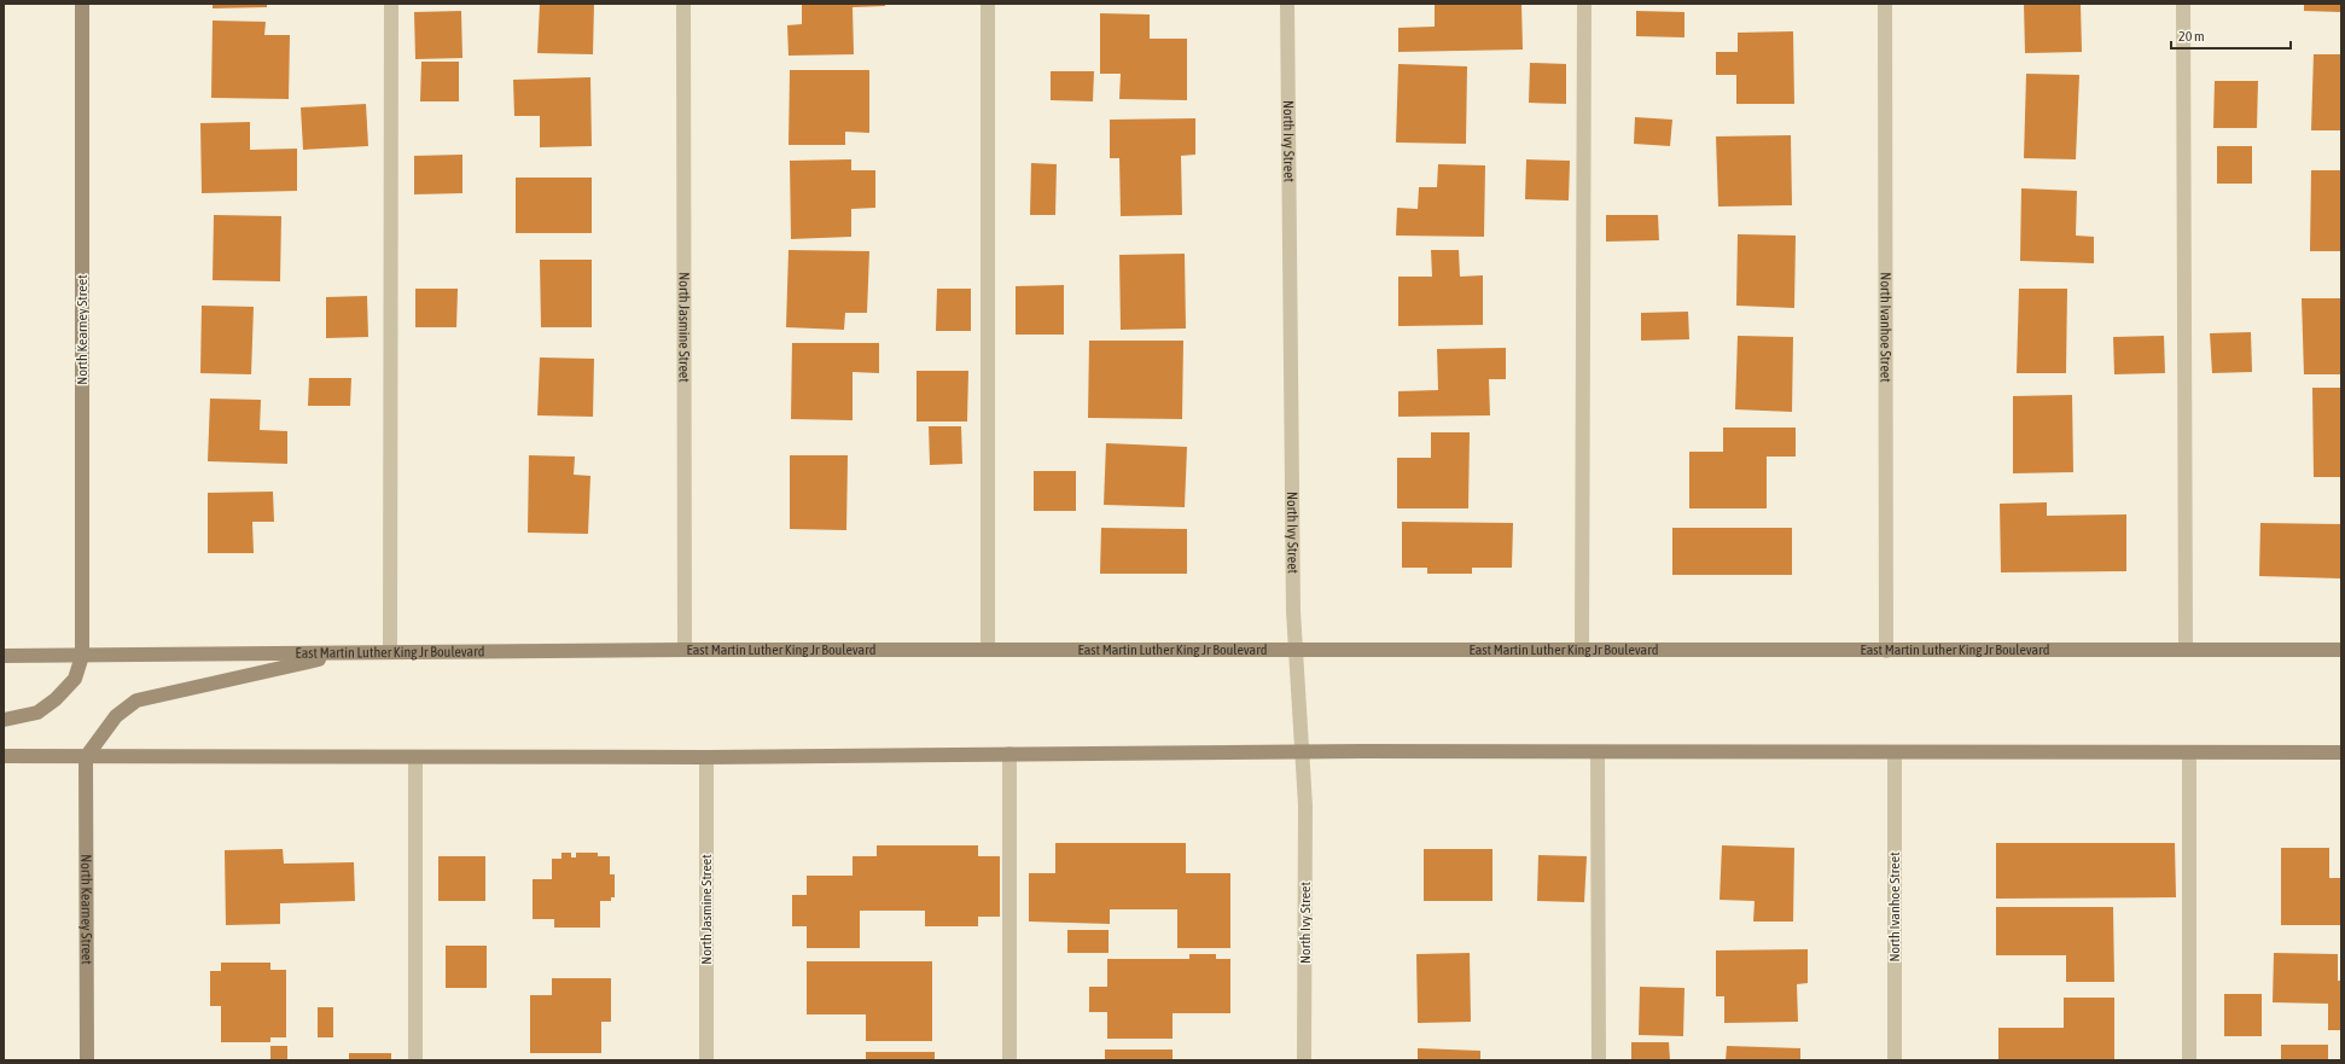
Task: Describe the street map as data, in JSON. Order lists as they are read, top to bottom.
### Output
{
  "streets": {
    "main road": ["North Kearney Street", "East Martin Luther King Jr Boulevard"],
    "street": ["North Ivy Street", "North Jasmine Street", "North Ivanhoe Street"]
  },
  "crossings": [
    ["North Ivy Street", "East Martin Luther King Jr Boulevard"],
    ["North Jasmine Street", "East Martin Luther King Jr Boulevard"],
    ["North Ivanhoe Street", "East Martin Luther King Jr Boulevard"],
    ["North Kearney Street", "East Martin Luther King Jr Boulevard"]
  ],
  "scale_bar": "20 m"
}
